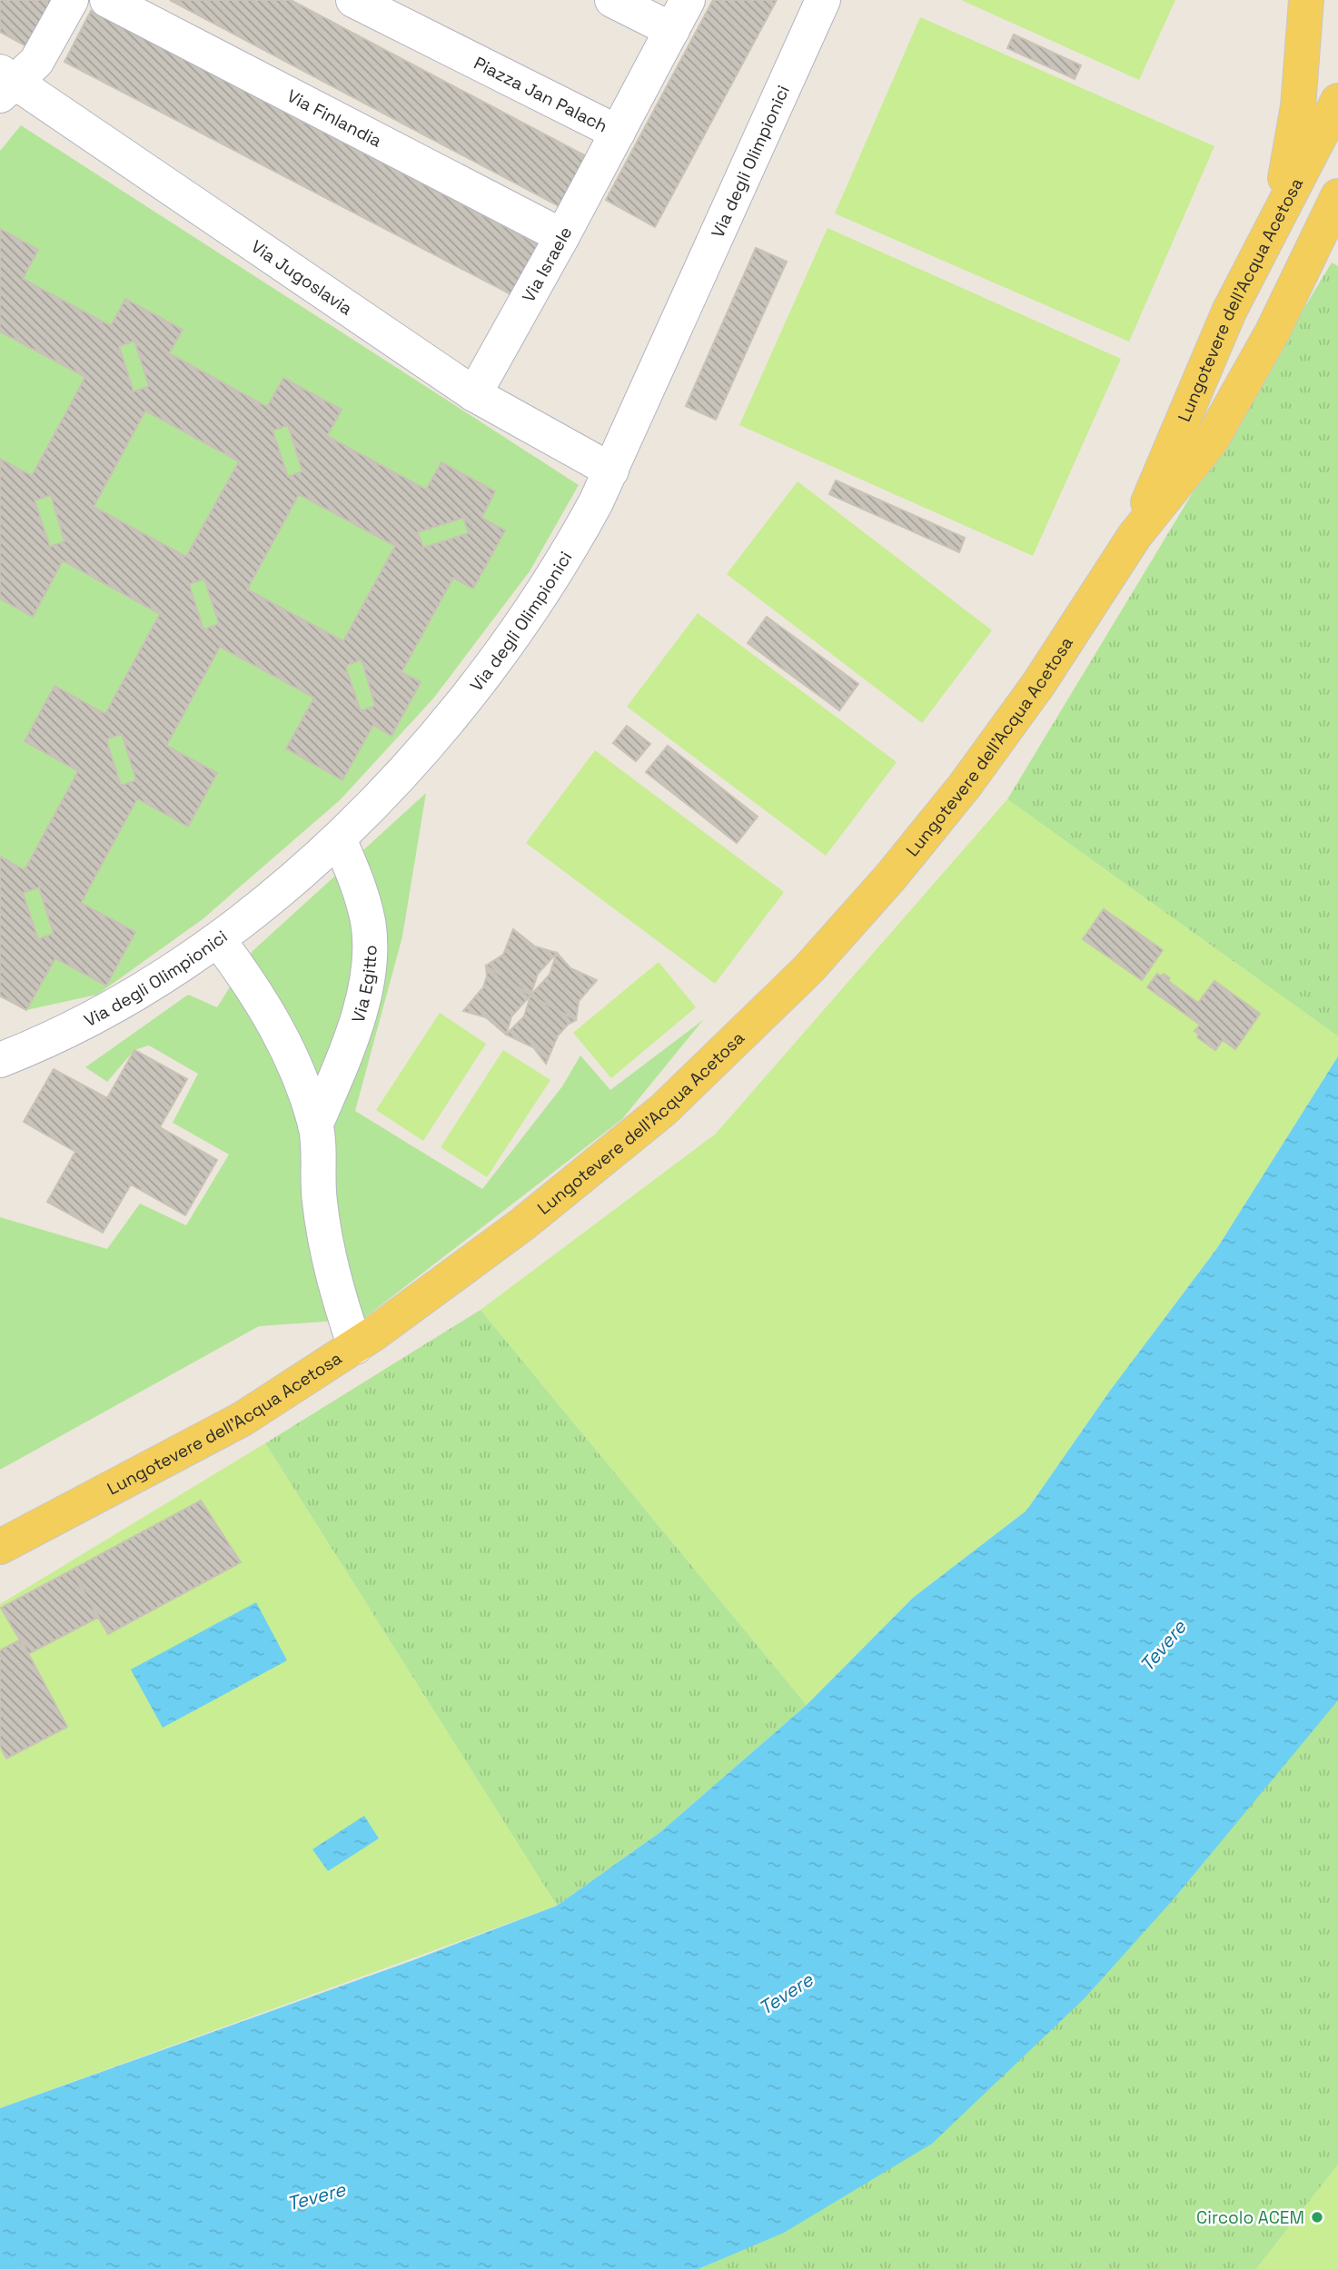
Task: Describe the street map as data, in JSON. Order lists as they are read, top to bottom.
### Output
{
  "streets": {
    "main road": ["Lungotevere dell'Acqua Acetosa"],
    "street": [
      "Piazza Jan Palach",
      "Via Finlandia",
      "Via degli Olimpionici",
      "Via Israele",
      "Via Jugoslavia",
      "Via Egitto"
    ]
  },
  "crossings": [
    ["Piazza Jan Palach", "Via Israele"],
    ["Via Finlandia", "Via Israele"],
    ["Via degli Olimpionici", "Via Jugoslavia"],
    ["Via degli Olimpionici", "Via Egitto"],
    ["Via Israele", "Via Jugoslavia"],
    ["Lungotevere dell'Acqua Acetosa", "Via Egitto"]
  ],
  "water": ["Tevere"],
  "places": ["Circolo ACEM"]
}
